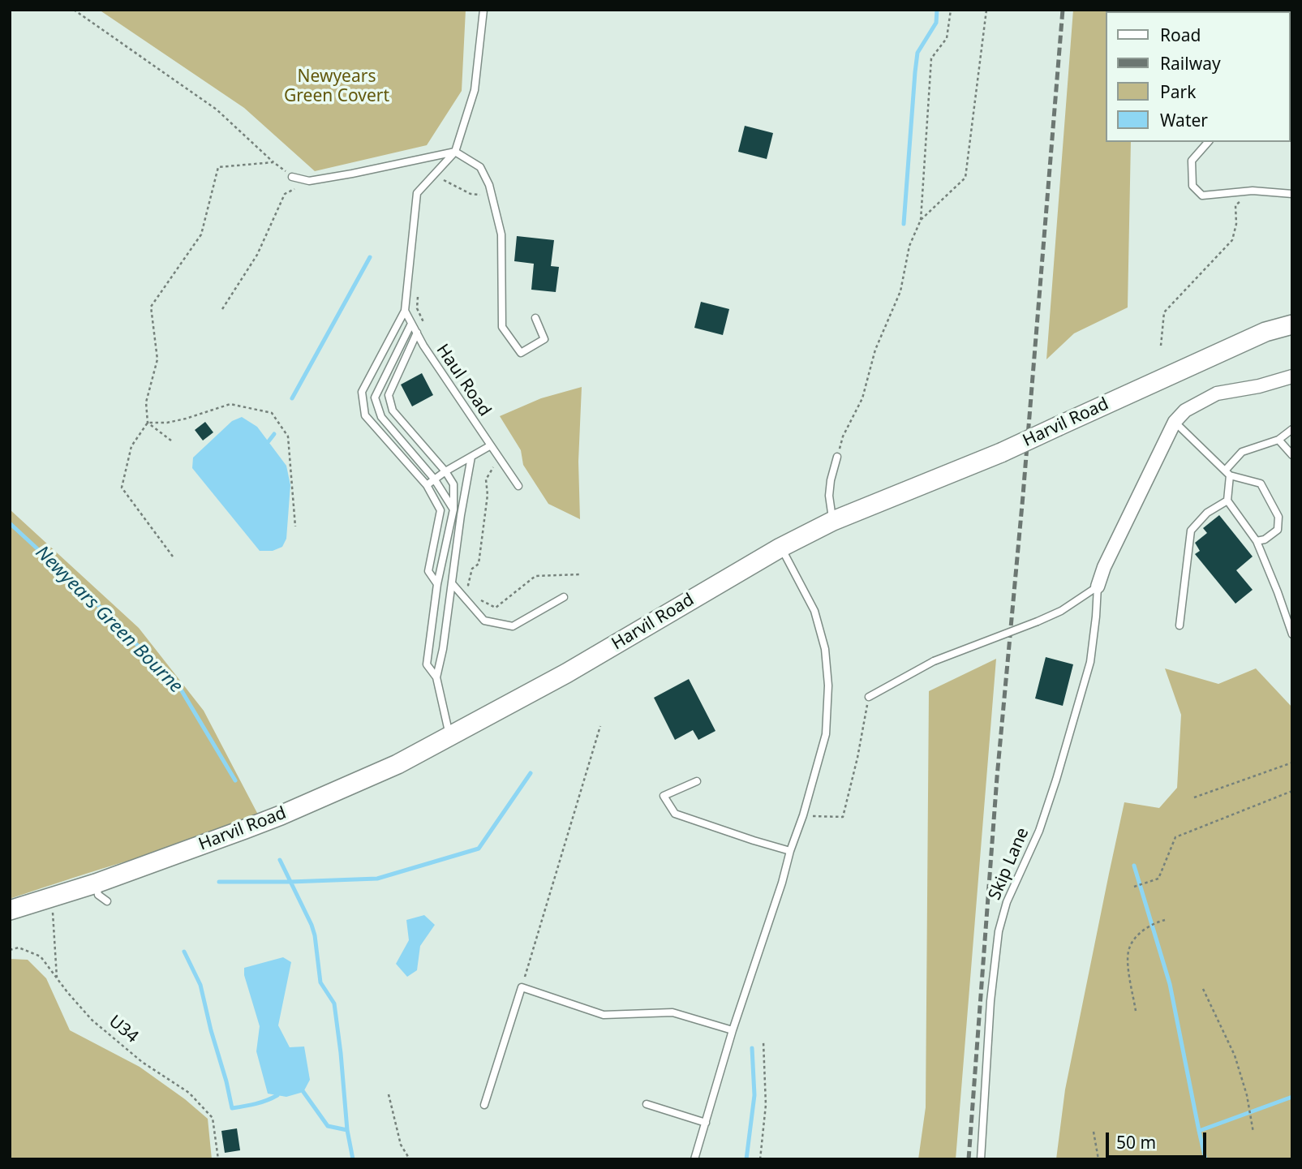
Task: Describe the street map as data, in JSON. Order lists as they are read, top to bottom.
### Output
{
  "streets": {
    "street": ["Harvil Road"],
    "lane": ["Haul Road", "Skip Lane"],
    "path": ["U34"]
  },
  "water": ["Newyears Green Bourne"],
  "parks": ["Newyears Green Covert"],
  "legend": [
    "Road",
    "Railway",
    "Park",
    "Water"
  ],
  "scale_bar": "50 m"
}
